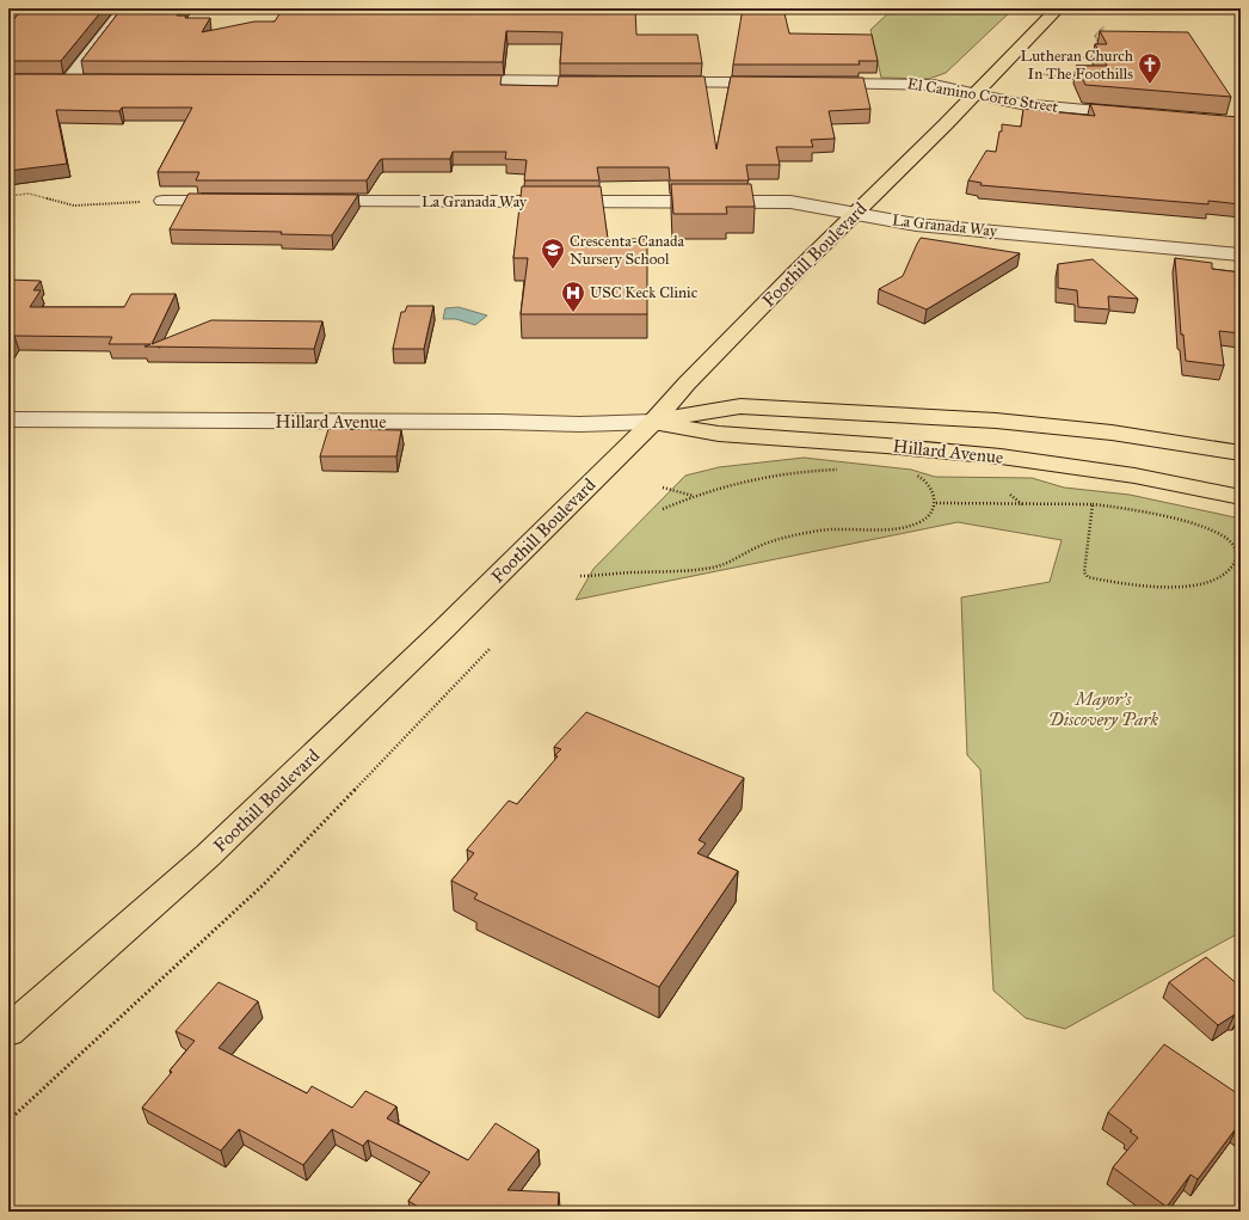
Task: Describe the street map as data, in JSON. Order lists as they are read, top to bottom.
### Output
{
  "streets": {
    "main road": ["Foothill Boulevard", "Hillard Avenue"],
    "street": ["El Camino Corto Street", "La Granada Way"]
  },
  "crossings": [
    ["El Camino Corto Street", "Foothill Boulevard"],
    ["La Granada Way", "Foothill Boulevard"],
    ["Foothill Boulevard", "Hillard Avenue"]
  ],
  "parks": ["Mayor's Discovery Park"],
  "places": {
    "church": ["Lutheran Church In The Foothills"],
    "school or university": ["Crescenta-Canada Nursery School"],
    "hospital": ["USC Keck Clinic"]
  }
}
